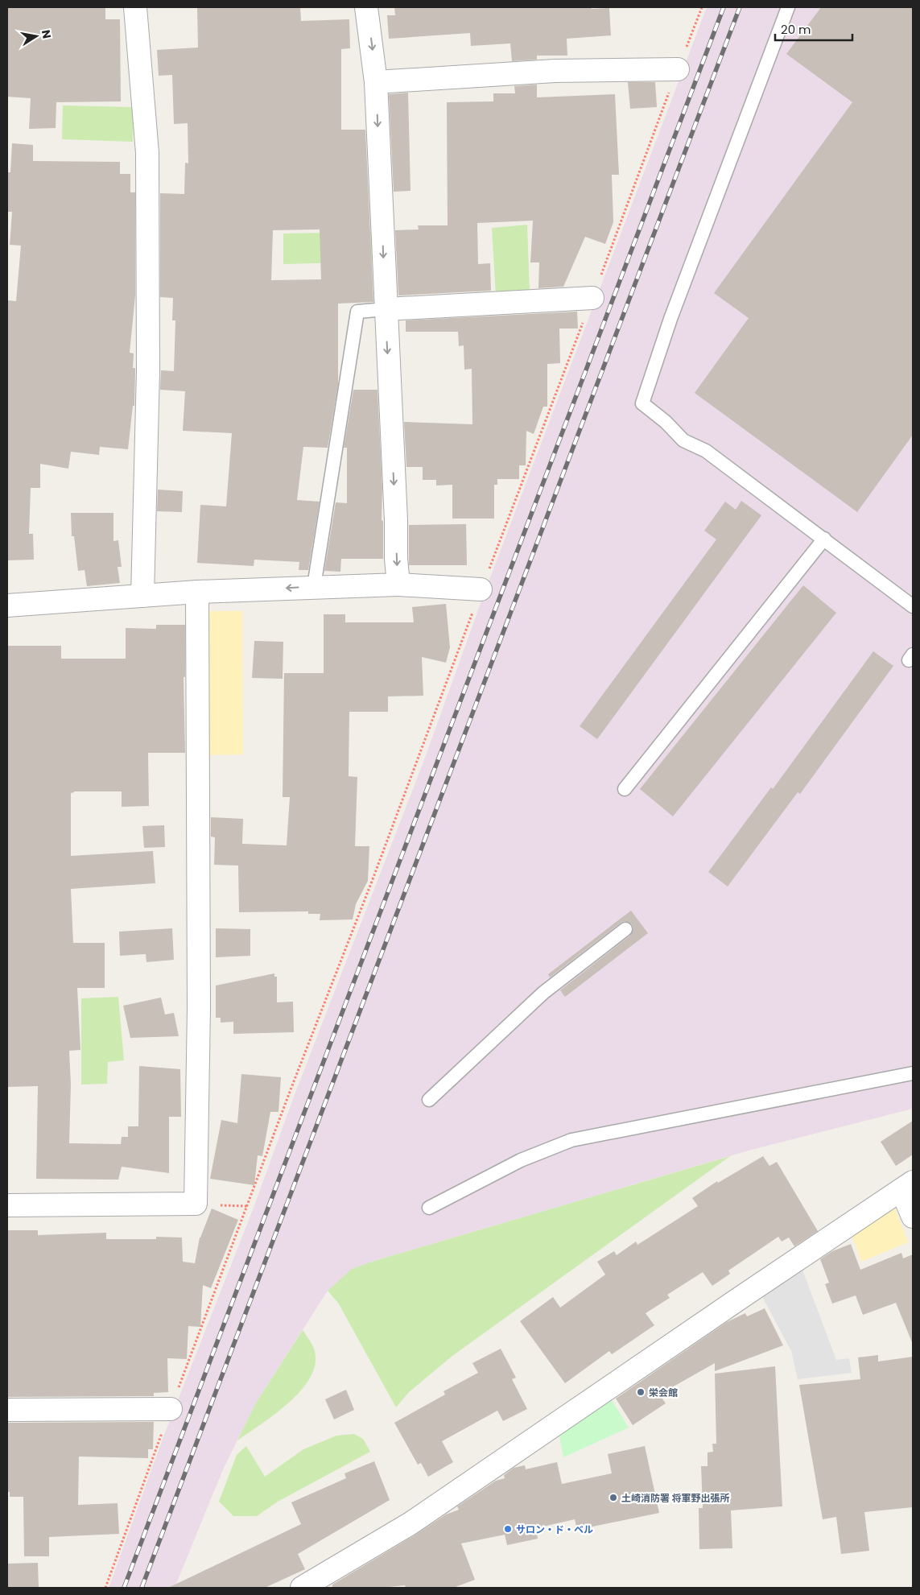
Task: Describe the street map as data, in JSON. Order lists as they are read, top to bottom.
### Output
{
  "places": ["栄会館", "土崎消防署 将軍野出張所", "サロン・ド・ベル"],
  "scale_bar": "20 m",
  "north": "right"
}
